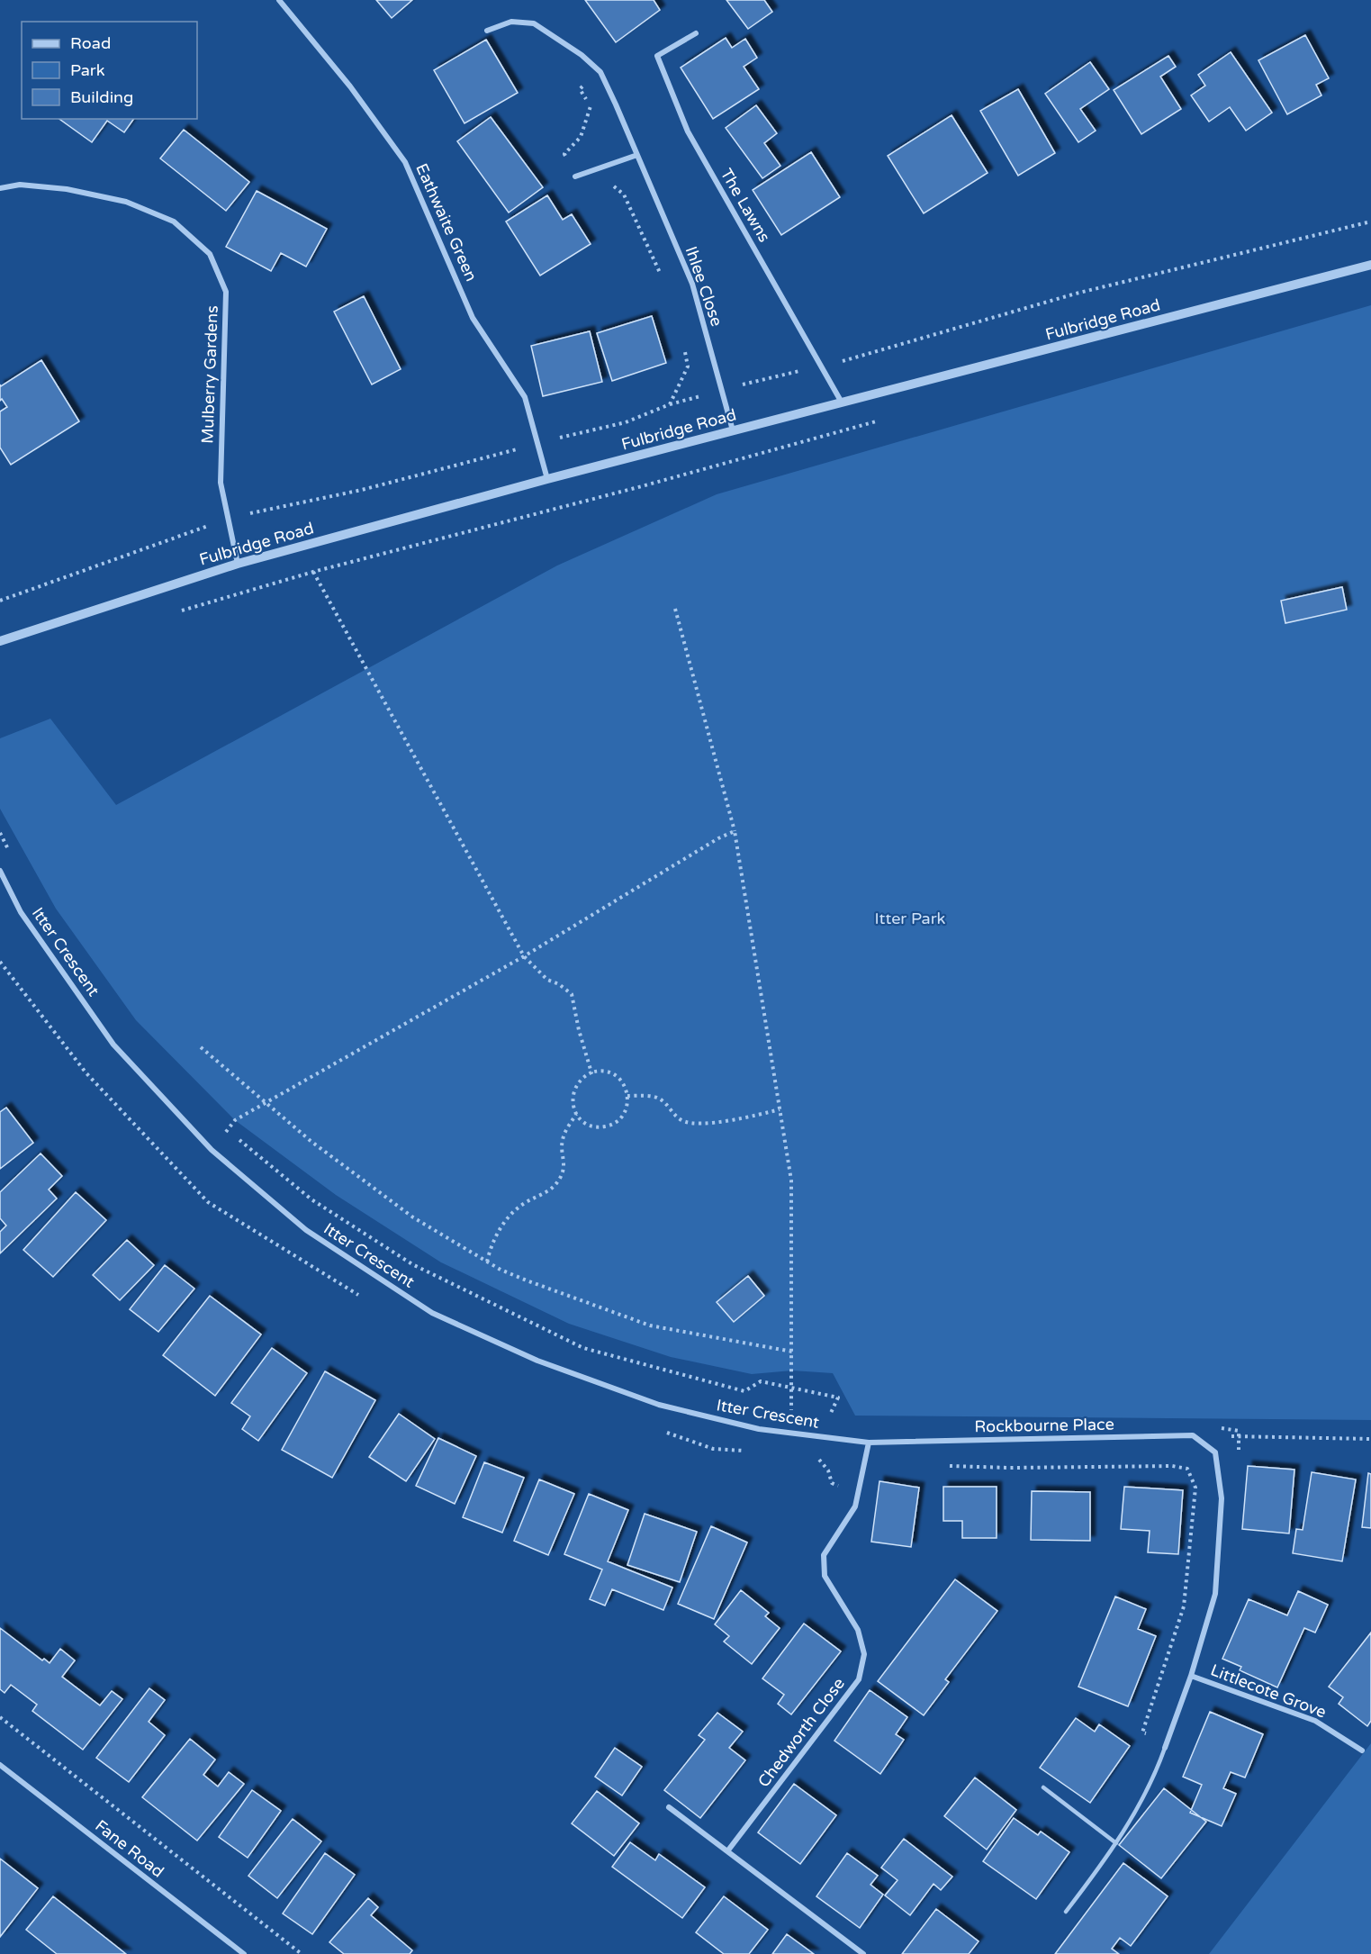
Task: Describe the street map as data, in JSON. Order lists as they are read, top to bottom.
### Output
{
  "streets": {
    "street": [
      "The Lawns",
      "Eathwaite Green",
      "Ihlee Close",
      "Fulbridge Road",
      "Mulberry Gardens",
      "Itter Crescent",
      "Rockbourne Place",
      "Littlecote Grove",
      "Chedworth Close",
      "Fane Road"
    ]
  },
  "crossings": [
    ["The Lawns", "Fulbridge Road"],
    ["Eathwaite Green", "Fulbridge Road"],
    ["Ihlee Close", "Fulbridge Road"],
    ["Fulbridge Road", "Mulberry Gardens"],
    ["Itter Crescent", "Rockbourne Place"],
    ["Itter Crescent", "Chedworth Close"],
    ["Rockbourne Place", "Littlecote Grove"],
    ["Rockbourne Place", "Chedworth Close"]
  ],
  "parks": ["Itter Park"],
  "legend": ["Road", "Park", "Building"]
}
